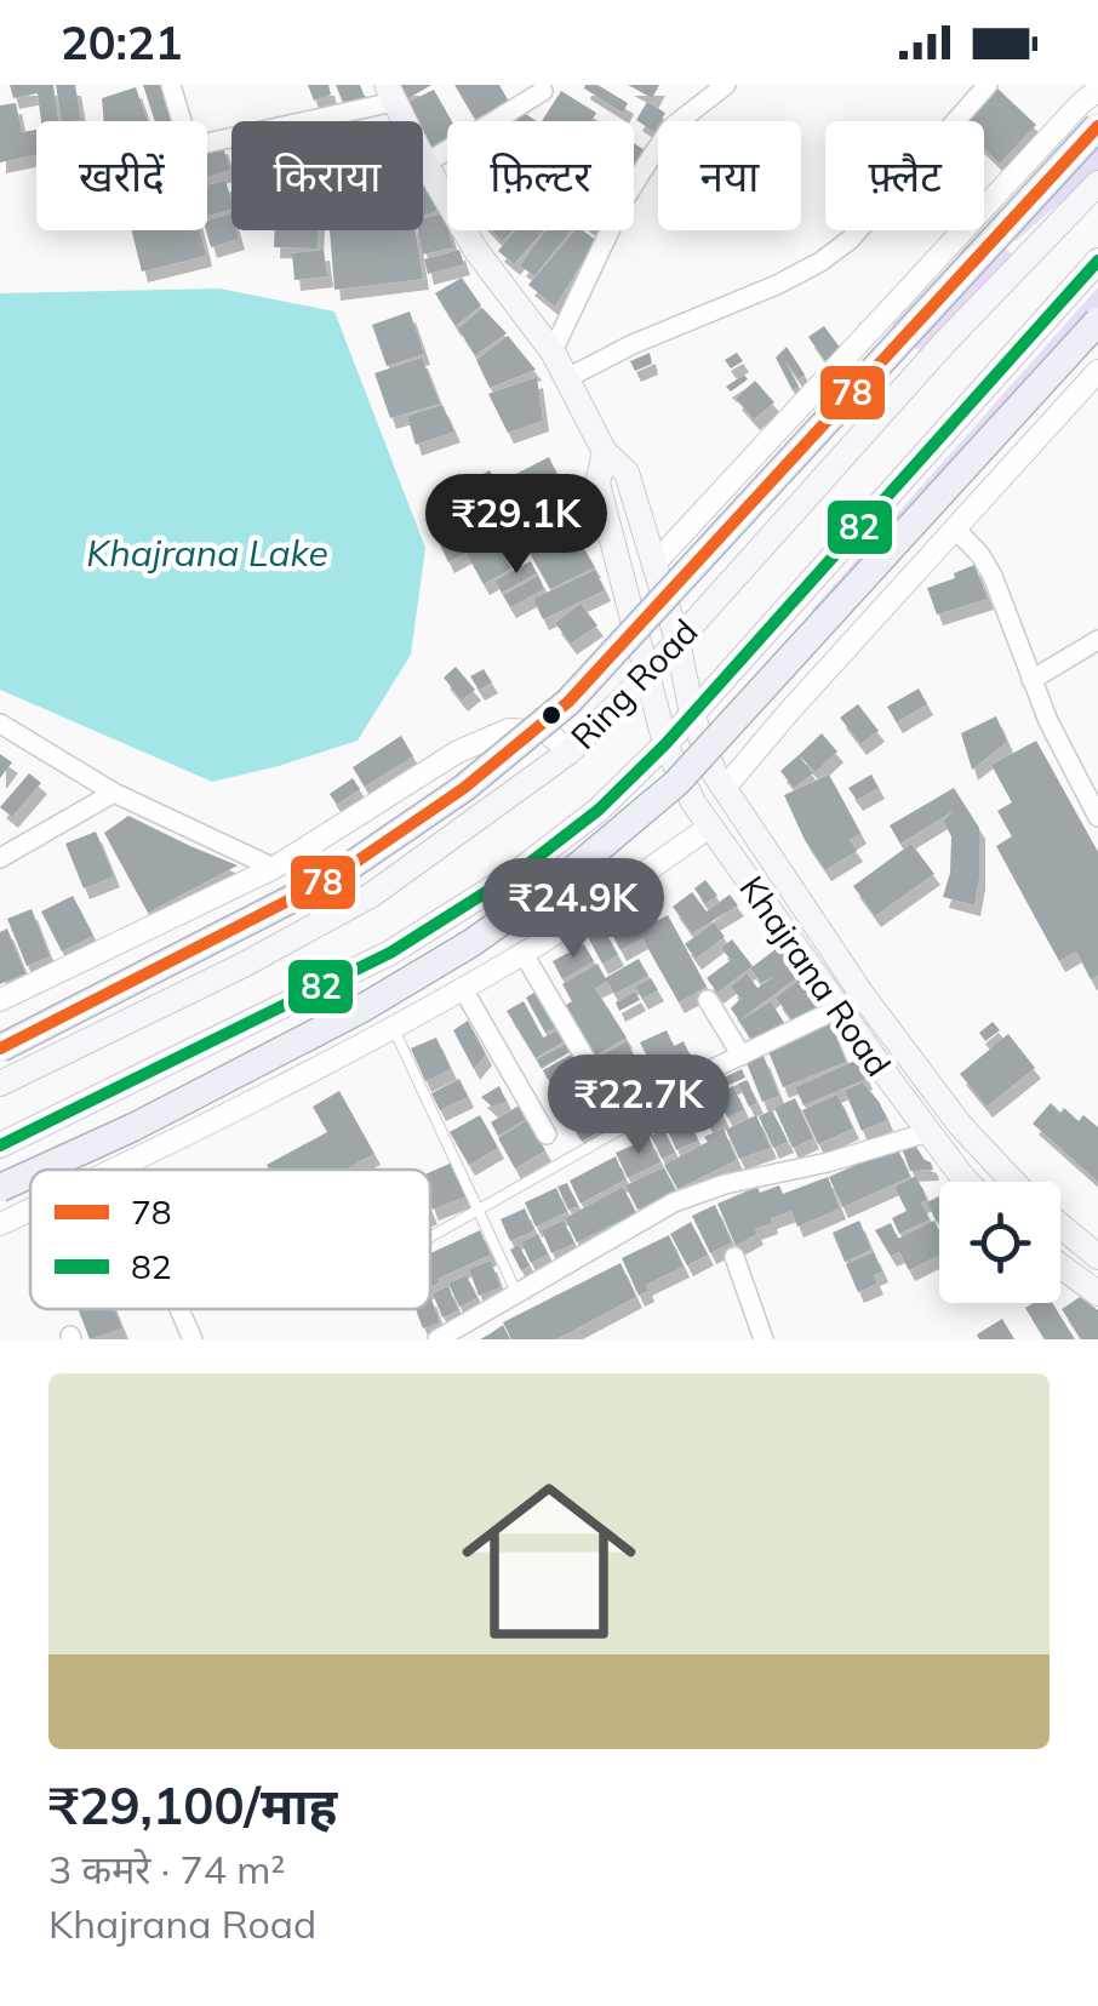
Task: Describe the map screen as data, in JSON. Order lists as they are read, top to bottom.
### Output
{
  "streets": {
    "main road": ["Ring Road", "Khajrana Road"]
  },
  "crossings": [
    ["Ring Road", "Khajrana Road"]
  ],
  "water": ["Khajrana Lake"],
  "lines": ["transit line 78", "transit line 82"],
  "legend": ["78", "82"],
  "page": {
    "status": "20:21",
    "chip": [
      "खरीदें",
      "किराया",
      "फ़िल्टर",
      "नया",
      "फ़्लैट"
    ],
    "price": ["₹29.1K", "₹24.9K", "₹22.7K"],
    "list": [
      {
        "name": "₹29,100/माह",
        "note": "3 कमरे · 74 m² · Khajrana Road"
      }
    ]
  }
}
